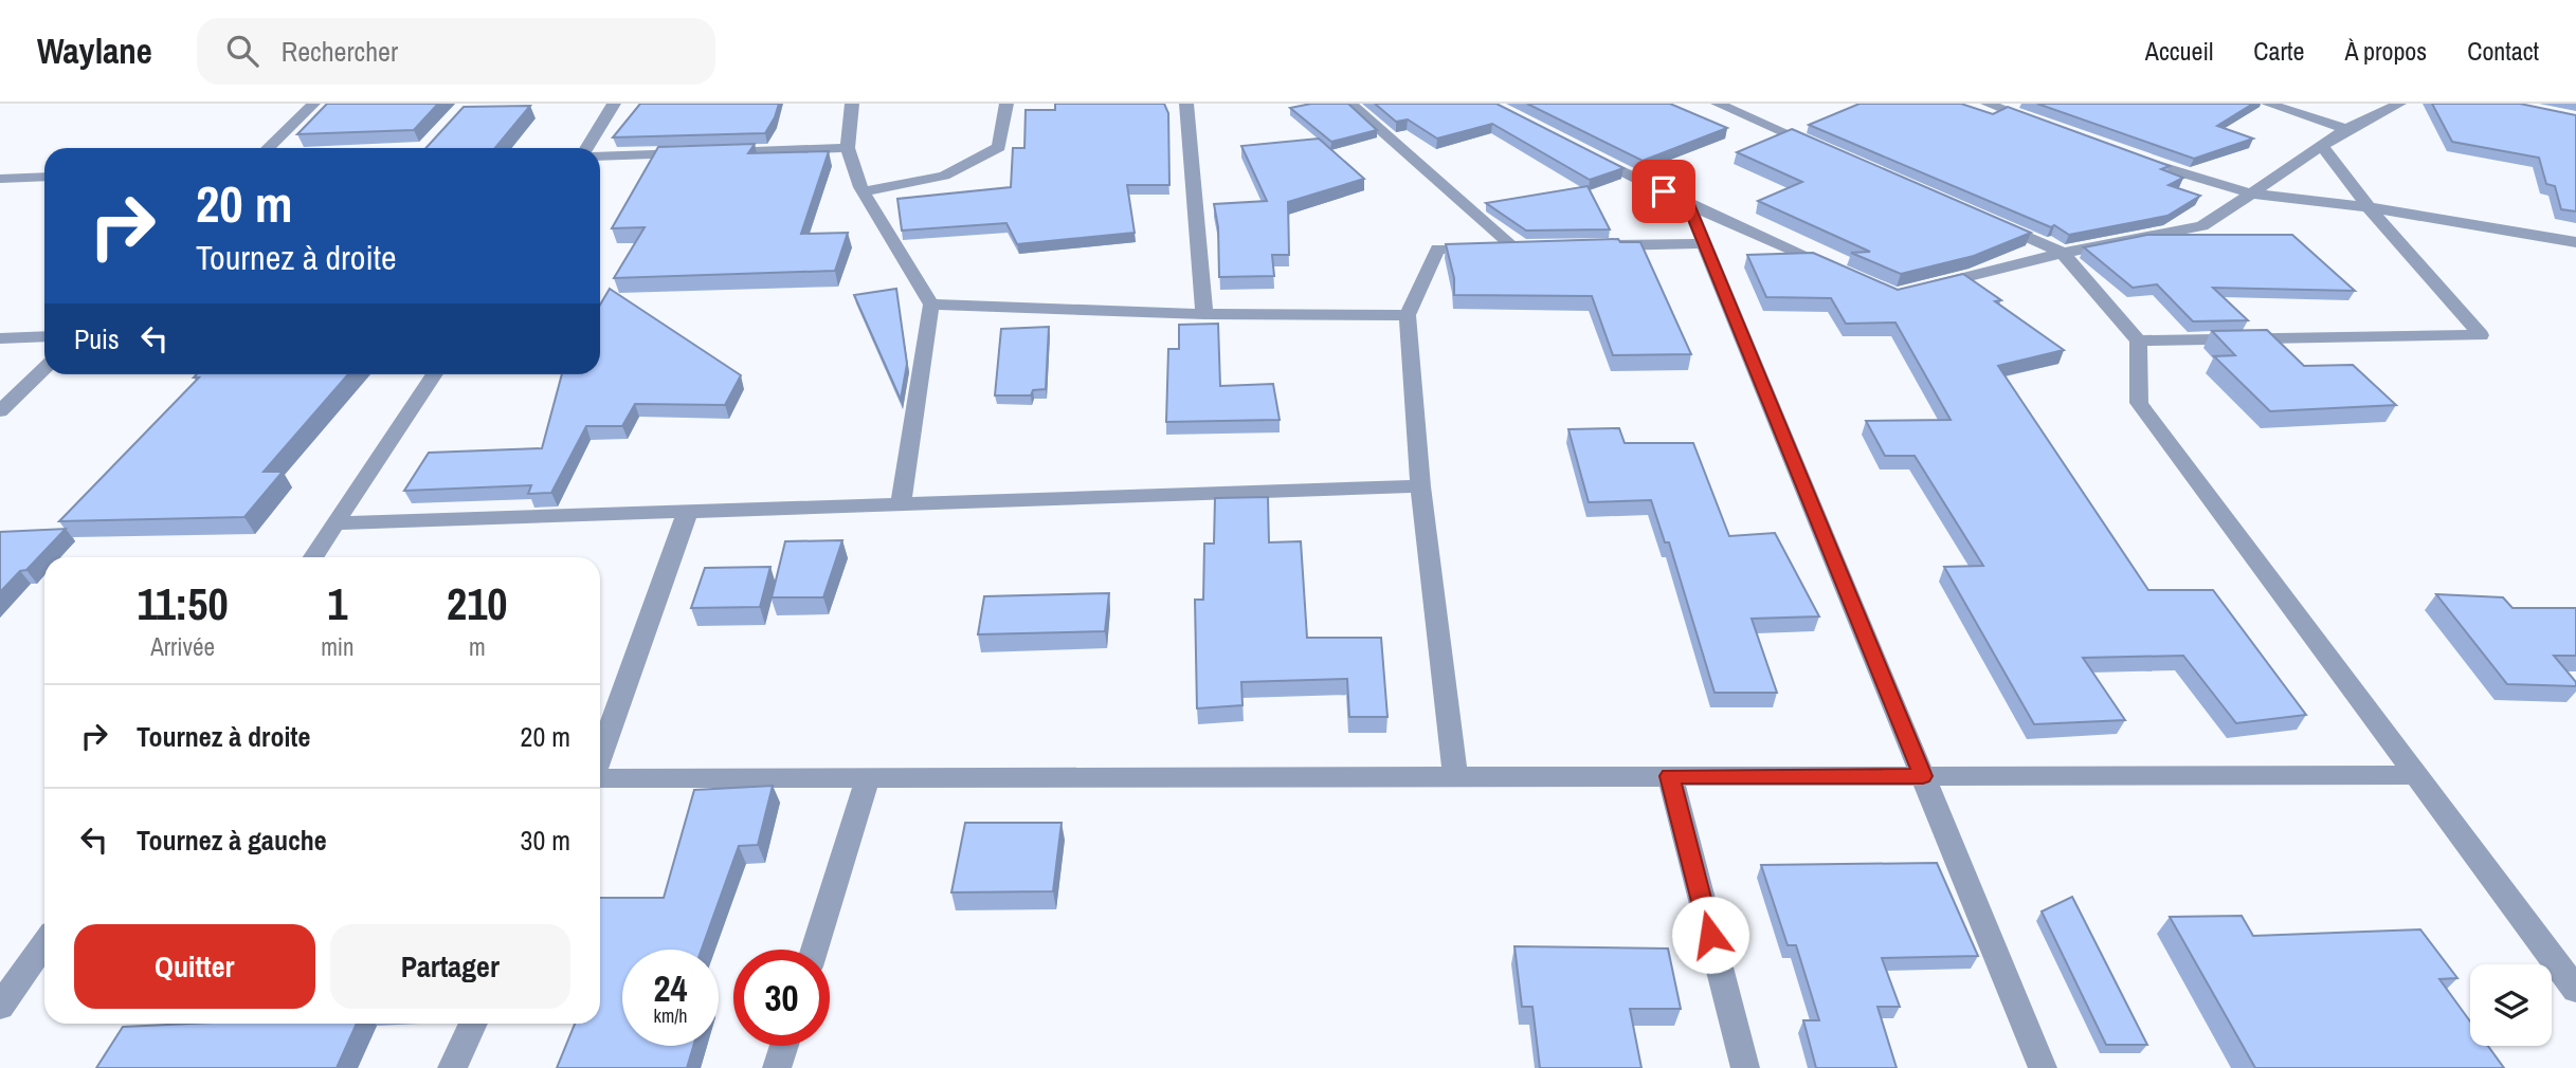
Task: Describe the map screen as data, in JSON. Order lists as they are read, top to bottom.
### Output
{
  "page": {
    "header": "Waylane",
    "search": "Rechercher",
    "nav": [
      "Accueil",
      "Carte",
      "À propos",
      "Contact"
    ],
    "turn": ["20 m", "Tournez à droite"],
    "then": "Puis",
    "eta": [
      "11:50",
      "Arrivée",
      "1",
      "min",
      "210",
      "m"
    ],
    "list": [
      {
        "name": "Tournez à droite",
        "value": "20 m"
      },
      {
        "name": "Tournez à gauche",
        "value": "30 m"
      }
    ],
    "buttons": ["Quitter", "Partager"],
    "speed": "24 km/h",
    "limit": "30"
  }
}
